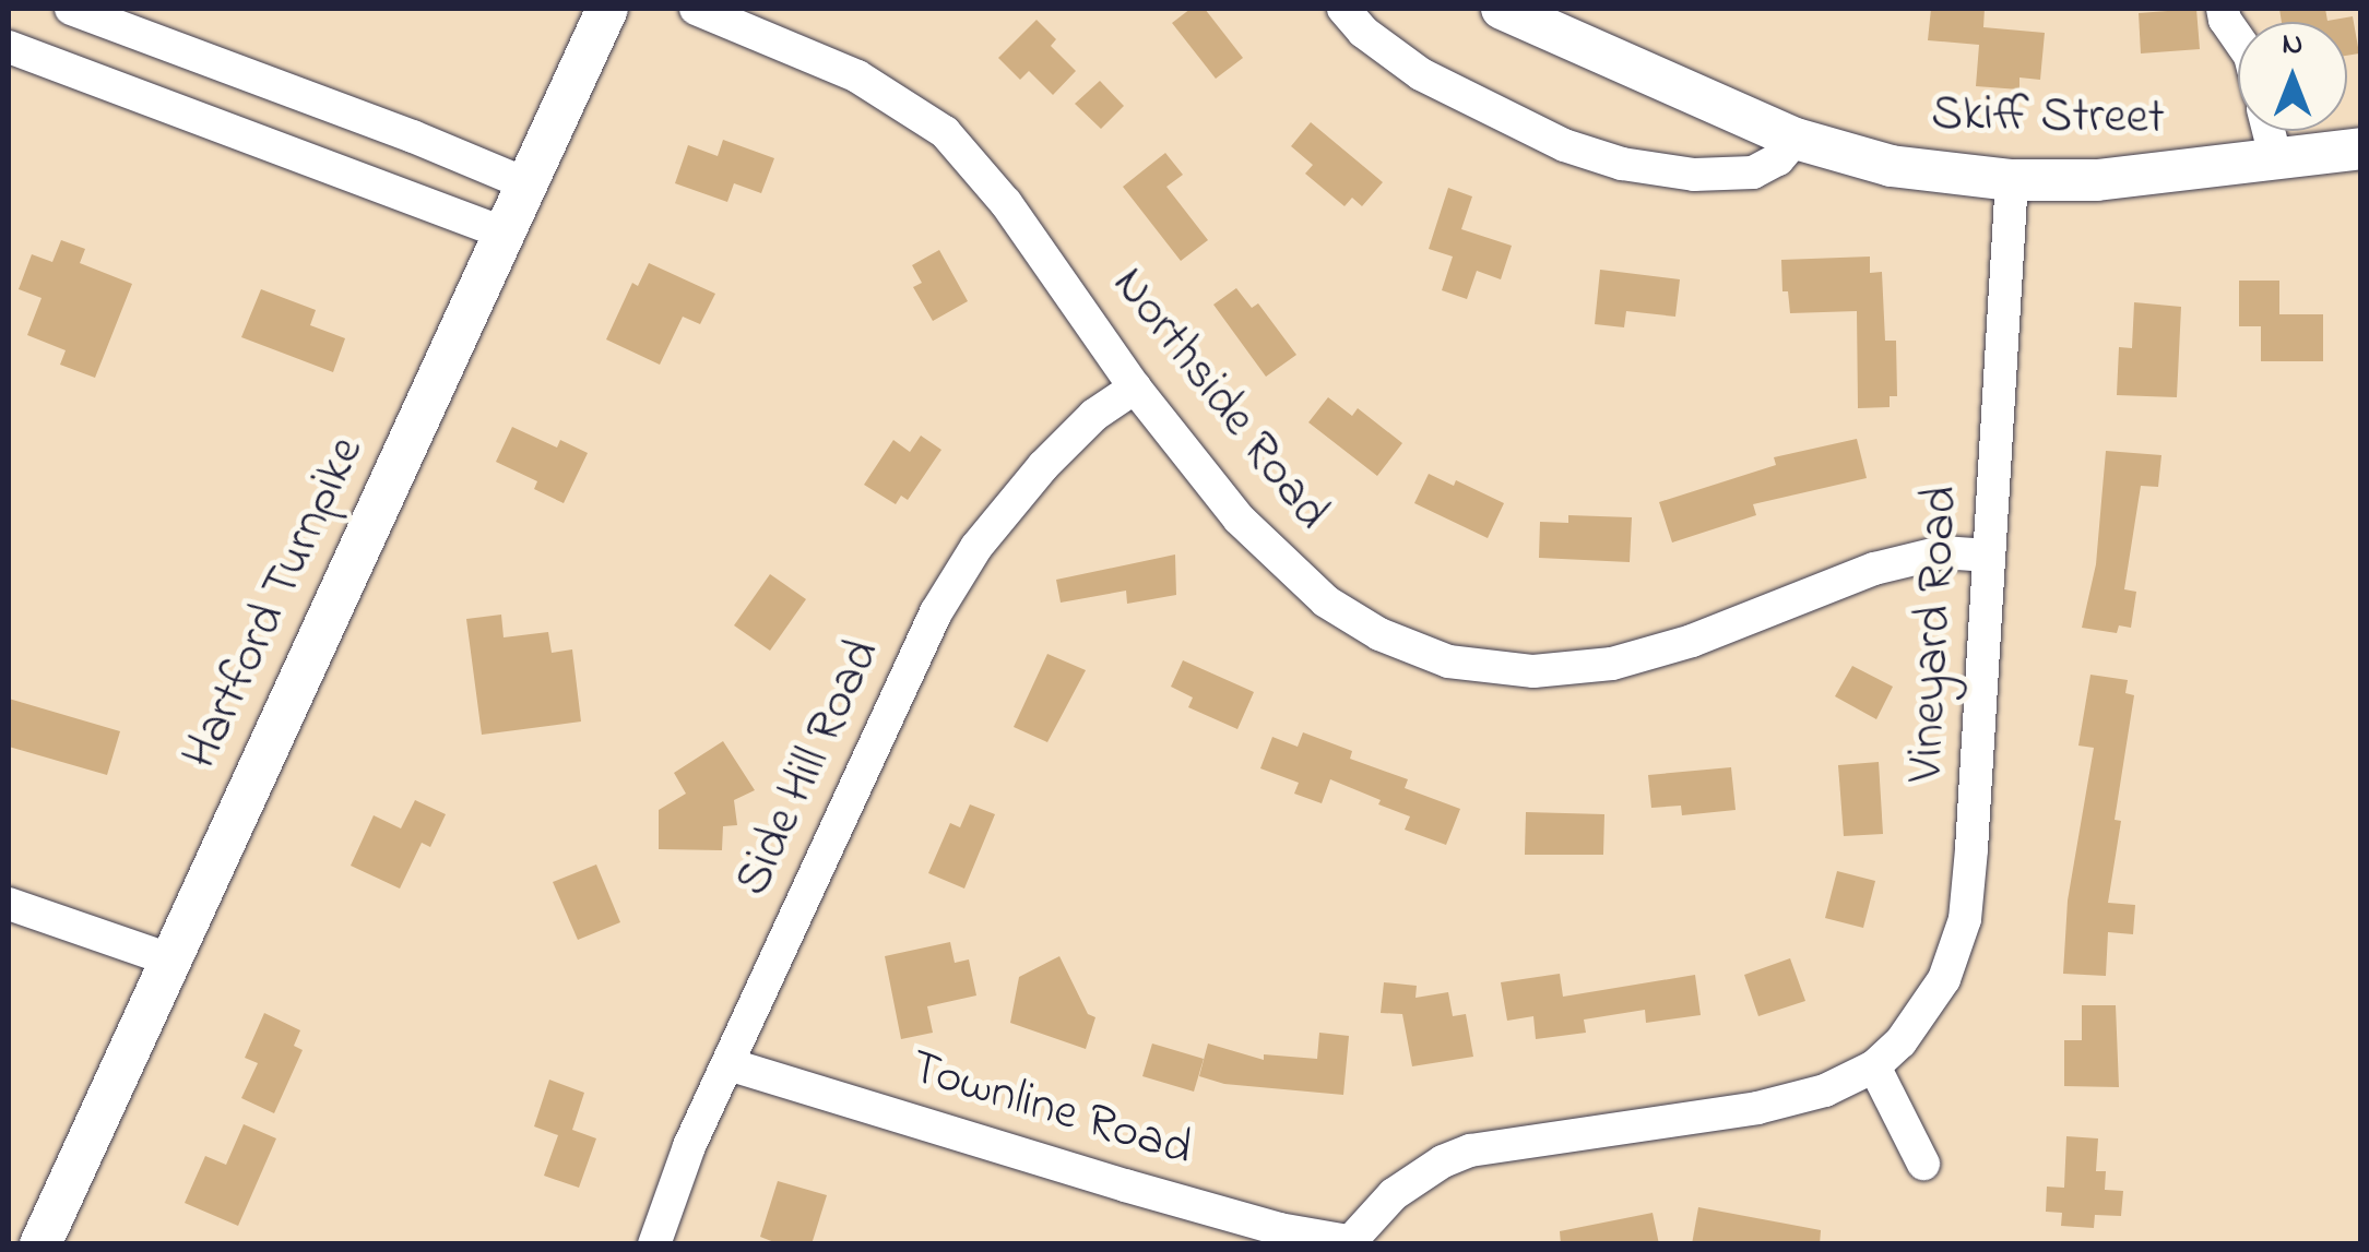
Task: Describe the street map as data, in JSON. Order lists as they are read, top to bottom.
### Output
{
  "streets": {
    "main road": ["Skiff Street", "Hartford Turnpike"],
    "street": [
      "Northside Road",
      "Vineyard Road",
      "Side Hill Road",
      "Townline Road"
    ]
  },
  "crossings": [
    ["Skiff Street", "Vineyard Road"],
    ["Northside Road", "Vineyard Road"],
    ["Northside Road", "Side Hill Road"],
    ["Vineyard Road", "Townline Road"],
    ["Side Hill Road", "Townline Road"]
  ],
  "north": "top"
}
